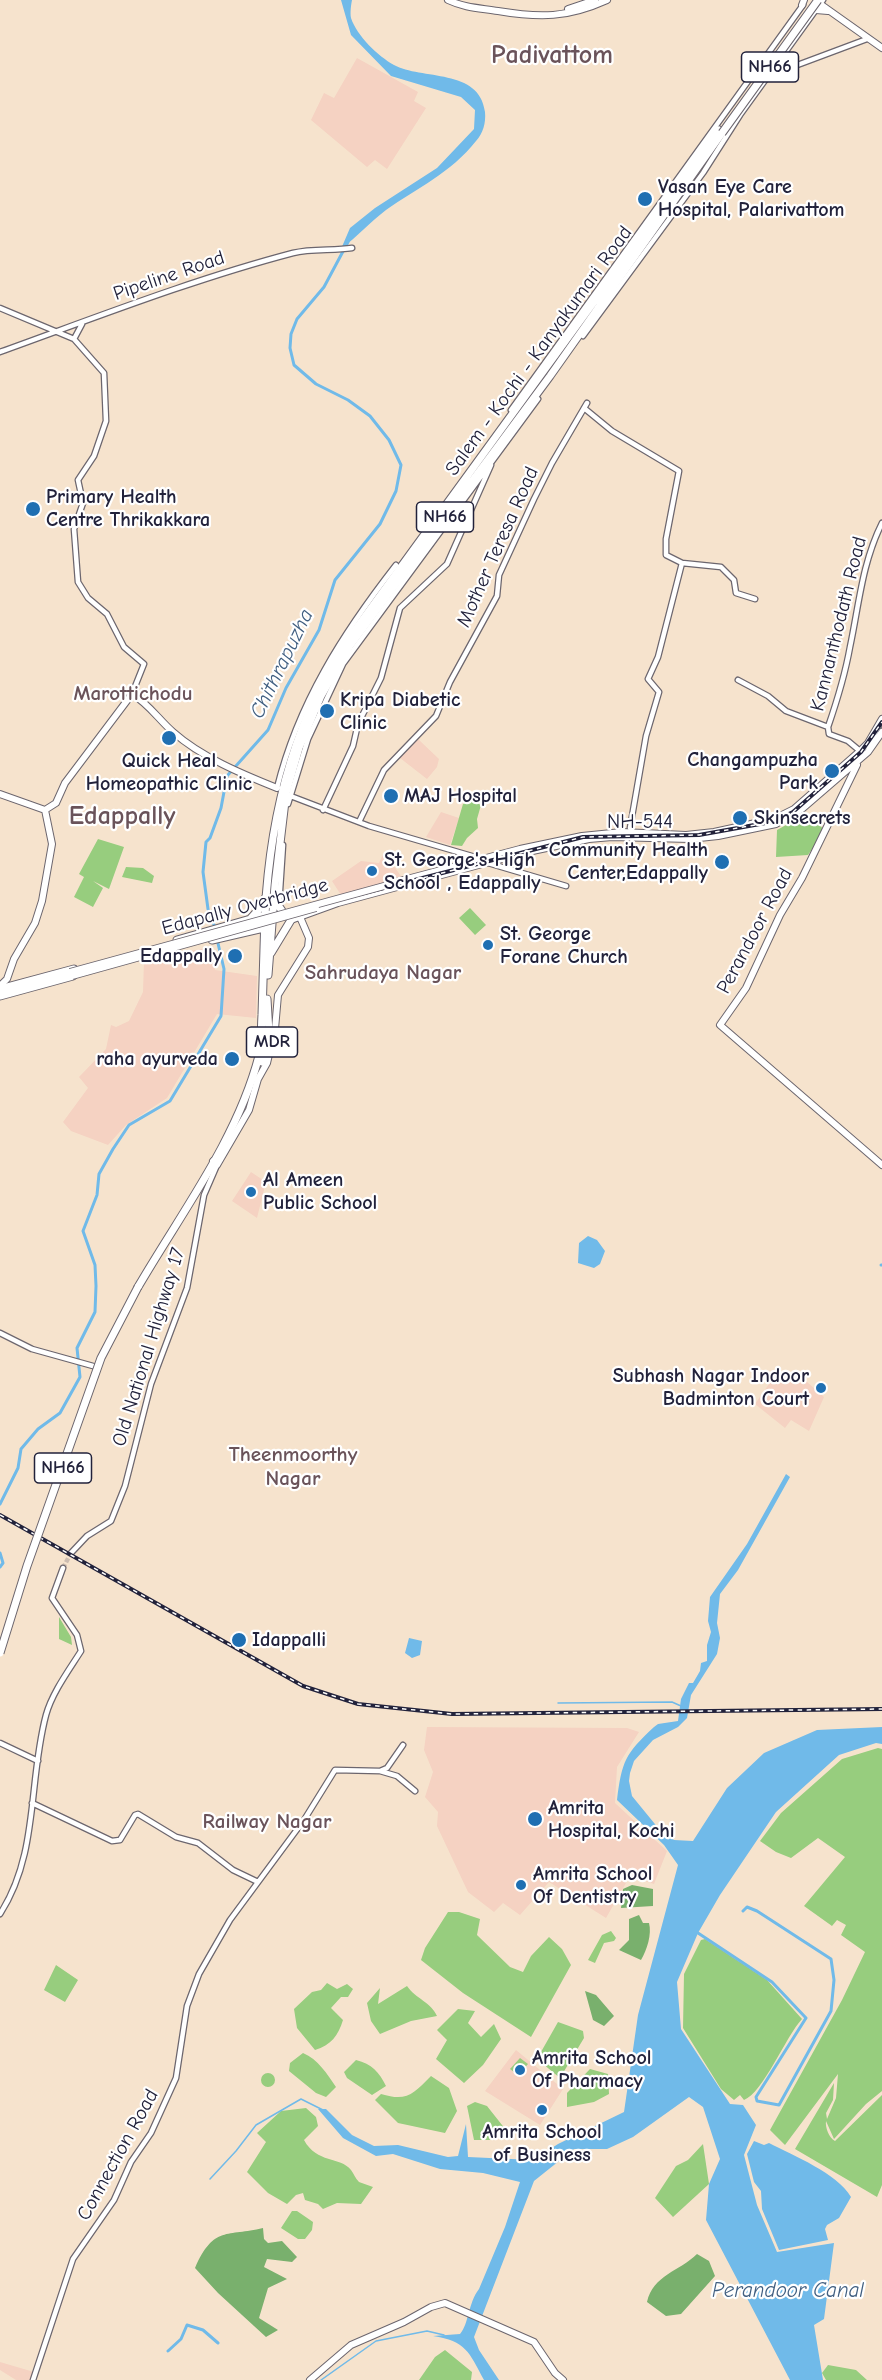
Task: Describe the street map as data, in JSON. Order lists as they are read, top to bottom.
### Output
{
  "streets": {
    "highway": ["NH66", "Salem - Kochi - Kanyakumari Road"],
    "main road": [
      "NH-544",
      "Edapally Overbridge",
      "Perandoor Road",
      "MDR"
    ],
    "street": [
      "Pipeline Road",
      "Mother Teresa Road",
      "Kannanthodath Road",
      "Old National Highway 17",
      "Connection Road"
    ]
  },
  "crossings": [
    ["NH66", "Salem - Kochi - Kanyakumari Road"],
    ["NH66", "MDR"],
    ["NH66", "Old National Highway 17"],
    ["Kannanthodath Road", "NH-544"],
    ["Kannanthodath Road", "Perandoor Road"],
    ["NH-544", "Edapally Overbridge"],
    ["NH-544", "Perandoor Road"]
  ],
  "districts": [
    "Padivattom",
    "Marottichodu",
    "Edappally",
    "Sahrudaya Nagar",
    "Theenmoorthy Nagar",
    "Railway Nagar"
  ],
  "water": ["Chithrapuzha", "Perandoor Canal"],
  "places": [
    "Vasan Eye Care Hospital, Palarivattom",
    "Primary Health Centre Thrikakkara",
    "Kripa Diabetic Clinic",
    "Quick Heal Homeopathic Clinic",
    "Changampuzha Park",
    "MAJ Hospital",
    "Skinsecrets",
    "Community Health Center,Edappally",
    "St. George's High School , Edappally",
    "St. George Forane Church",
    "Edappally",
    "raha ayurveda",
    "Al Ameen Public School",
    "Subhash Nagar Indoor Badminton Court",
    "Idappalli",
    "Amrita Hospital, Kochi",
    "Amrita School Of Dentistry",
    "Amrita School Of Pharmacy",
    "Amrita School of Business"
  ]
}
